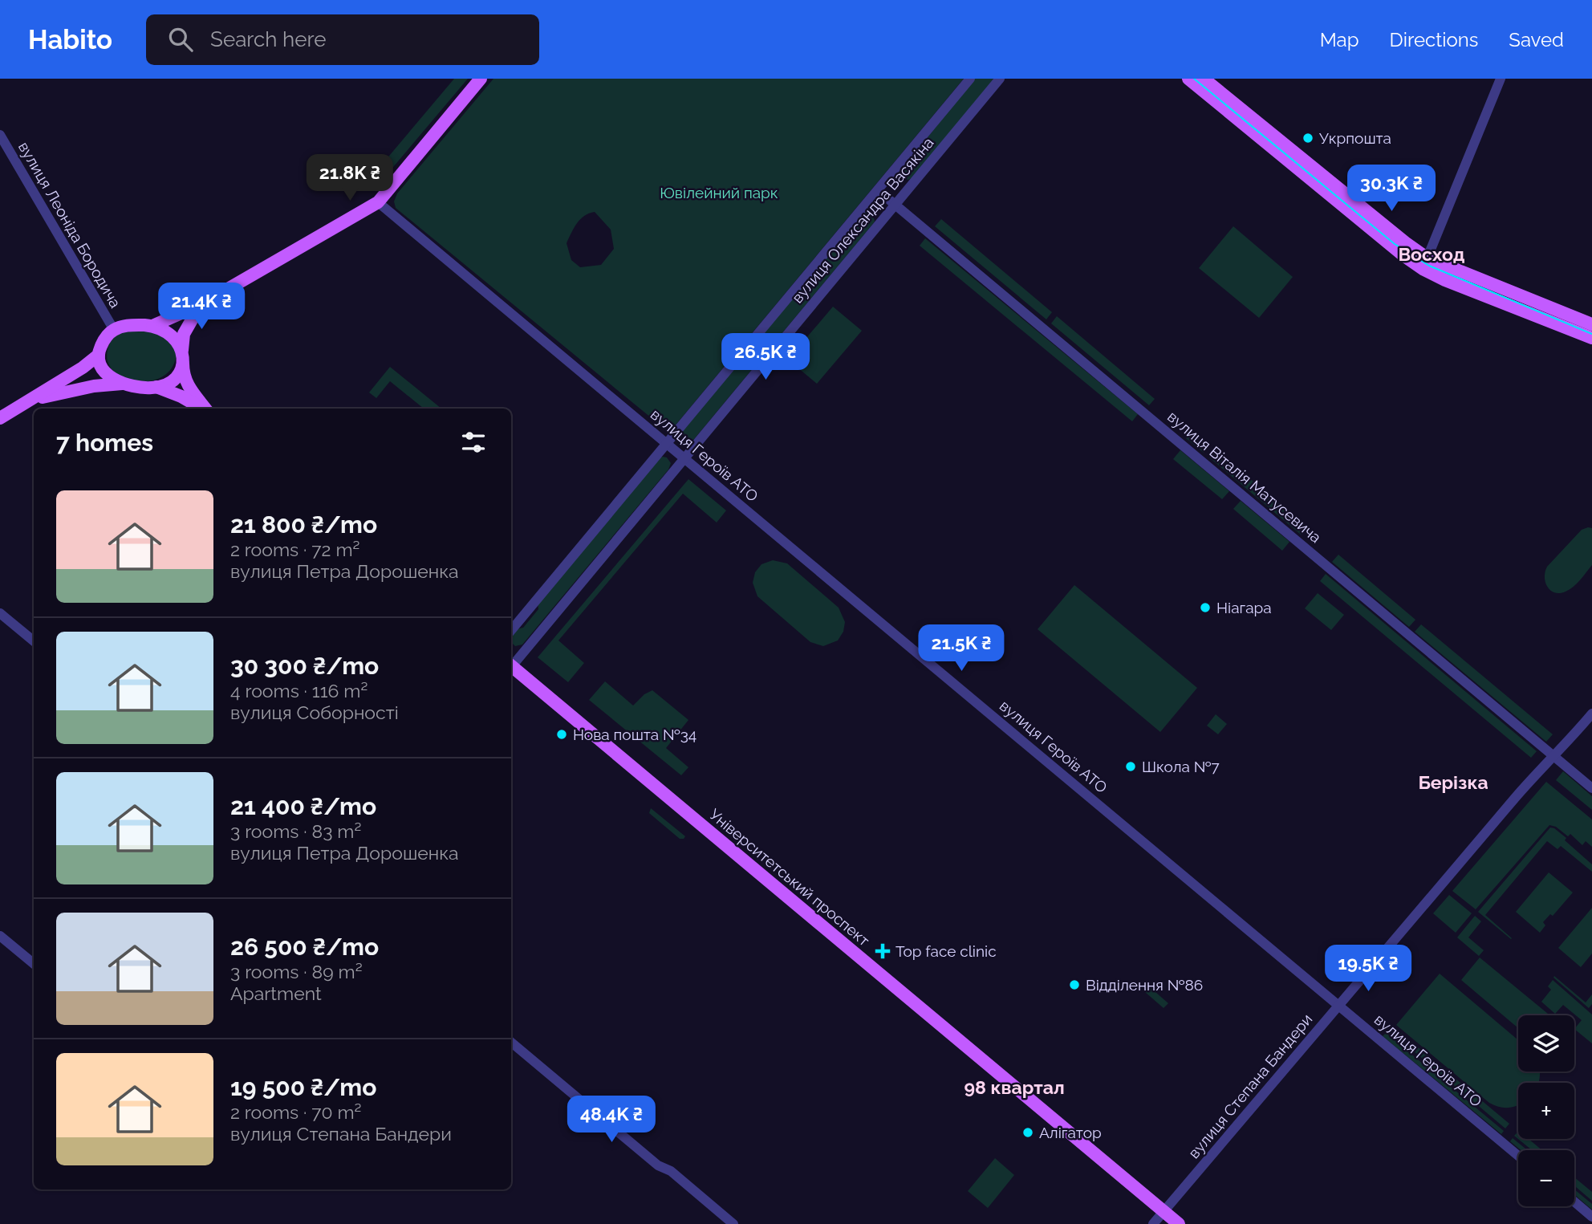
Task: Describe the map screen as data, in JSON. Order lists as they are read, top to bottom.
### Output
{
  "streets": {
    "main road": ["Університетський проспект"],
    "street": [
      "вулиця Олександра Васякіна",
      "вулиця Леоніда Бородича",
      "вулиця Героїв АТО",
      "вулиця Віталія Матусевича",
      "вулиця Степана Бандери"
    ]
  },
  "crossings": [
    ["вулиця Олександра Васякіна", "вулиця Героїв АТО"],
    ["вулиця Олександра Васякіна", "вулиця Віталія Матусевича"],
    ["вулиця Героїв АТО", "вулиця Степана Бандери"],
    ["вулиця Віталія Матусевича", "вулиця Степана Бандери"],
    ["Університетський проспект", "вулиця Степана Бандери"]
  ],
  "districts": ["Восход", "Берізка", "98 квартал"],
  "parks": ["Ювілейний парк"],
  "places": {
    "other": [
      "Укрпошта",
      "Ніагара",
      "Нова пошта №34",
      "Школа №7",
      "Відділення №86",
      "Алігатор"
    ],
    "health": ["Top face clinic"]
  },
  "page": {
    "header": "Habito",
    "search": "Search here",
    "nav": ["Map", "Directions", "Saved"],
    "price": [
      "21.8K ₴",
      "30.3K ₴",
      "21.4K ₴",
      "26.5K ₴",
      "21.5K ₴",
      "19.5K ₴",
      "48.4K ₴"
    ],
    "heading": "7 homes",
    "list": [
      {
        "name": "21 800 ₴/mo",
        "note": "2 rooms · 72 m² · вулиця Петра Дорошенка"
      },
      {
        "name": "30 300 ₴/mo",
        "note": "4 rooms · 116 m² · вулиця Соборності"
      },
      {
        "name": "21 400 ₴/mo",
        "note": "3 rooms · 83 m² · вулиця Петра Дорошенка"
      },
      {
        "name": "26 500 ₴/mo",
        "note": "3 rooms · 89 m² · Apartment"
      },
      {
        "name": "19 500 ₴/mo",
        "note": "2 rooms · 70 m² · вулиця Степана Бандери"
      }
    ],
    "map_buttons": ["+", "−"]
  }
}
